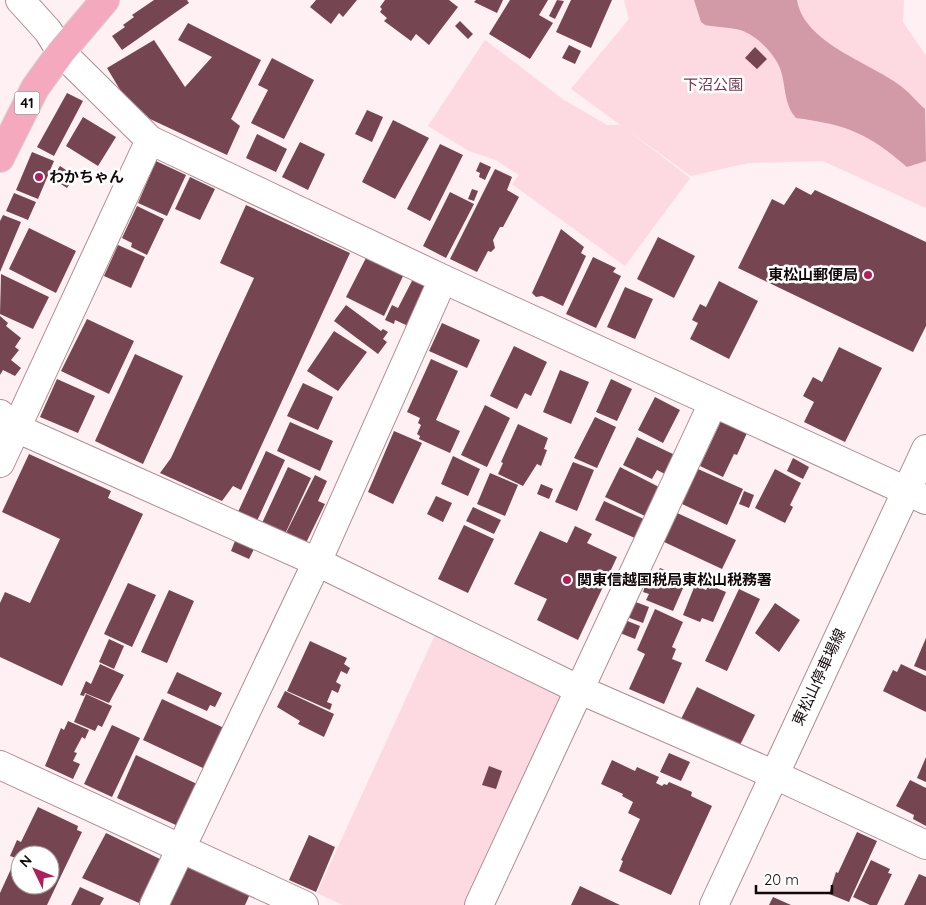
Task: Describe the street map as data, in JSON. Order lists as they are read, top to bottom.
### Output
{
  "streets": {
    "main road": ["41"],
    "street": ["東松山停車場線"]
  },
  "parks": ["下沼公園"],
  "places": ["わかちゃん", "東松山郵便局", "関東信越国税局東松山税務署"],
  "scale_bar": "20 m",
  "north": "top left"
}
